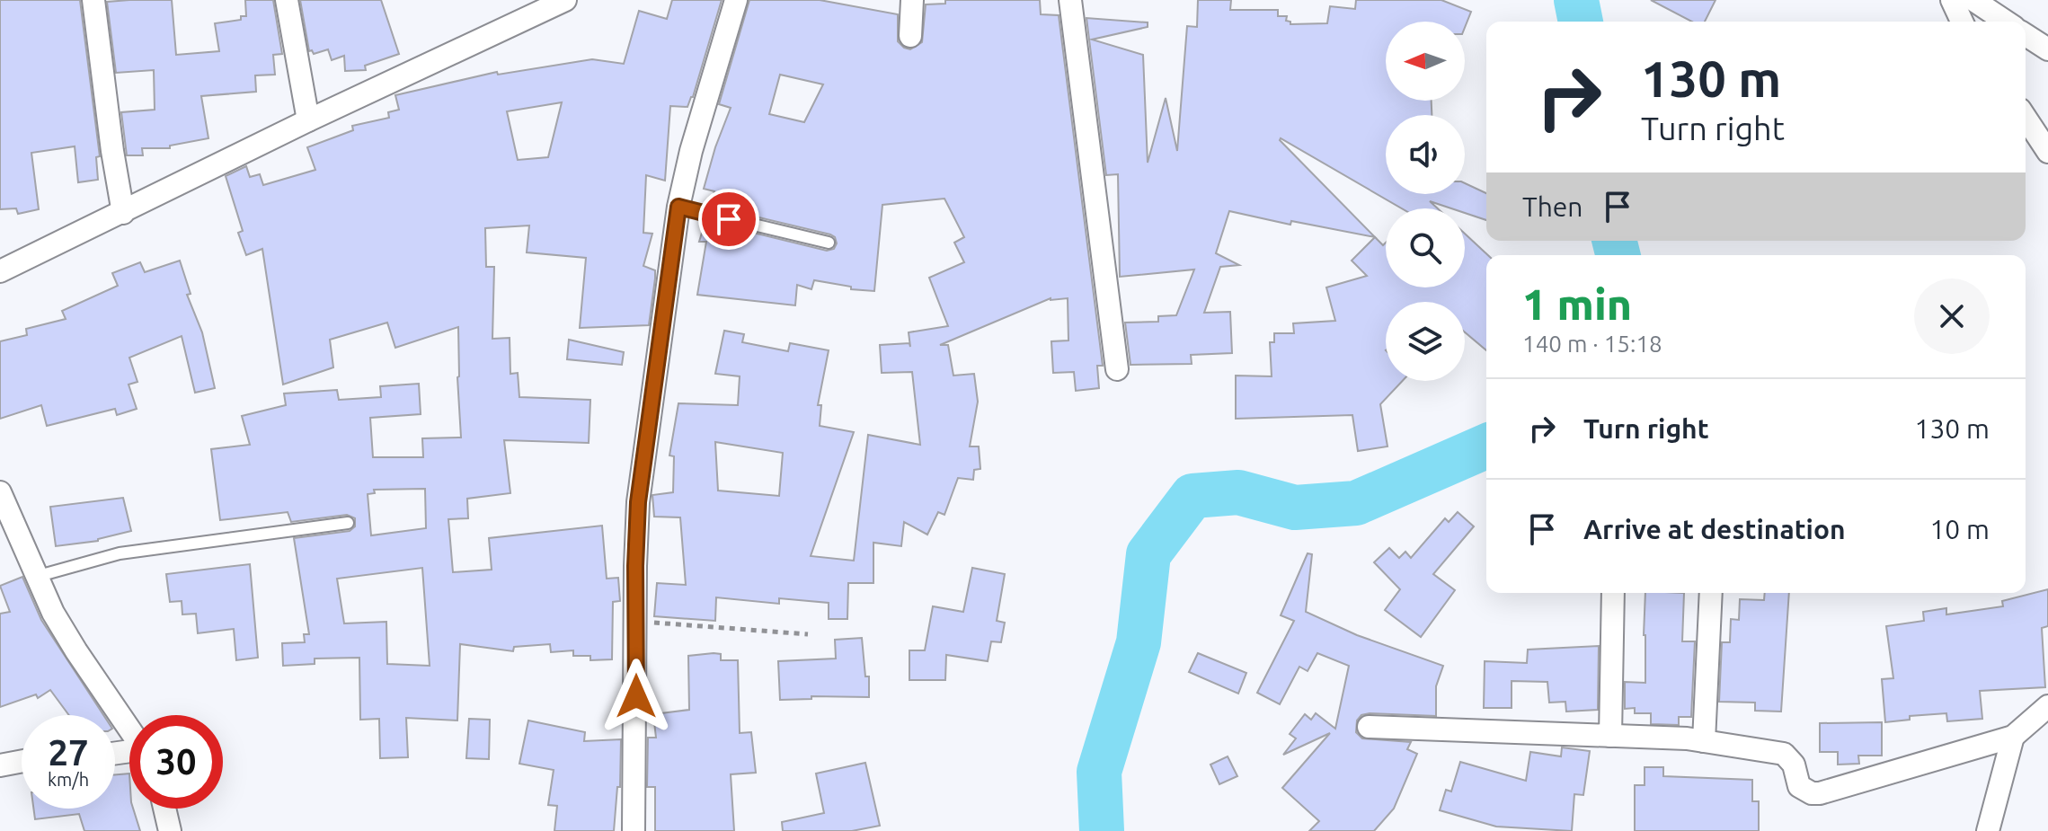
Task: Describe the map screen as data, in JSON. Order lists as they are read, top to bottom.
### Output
{
  "north": "left",
  "page": {
    "turn": ["130 m", "Turn right"],
    "then": "Then",
    "heading": ["1 min", "140 m · 15:18"],
    "list": [
      {
        "name": "Turn right",
        "value": "130 m"
      },
      {
        "name": "Arrive at destination",
        "value": "10 m"
      }
    ],
    "speed": "27 km/h",
    "limit": "30"
  }
}
